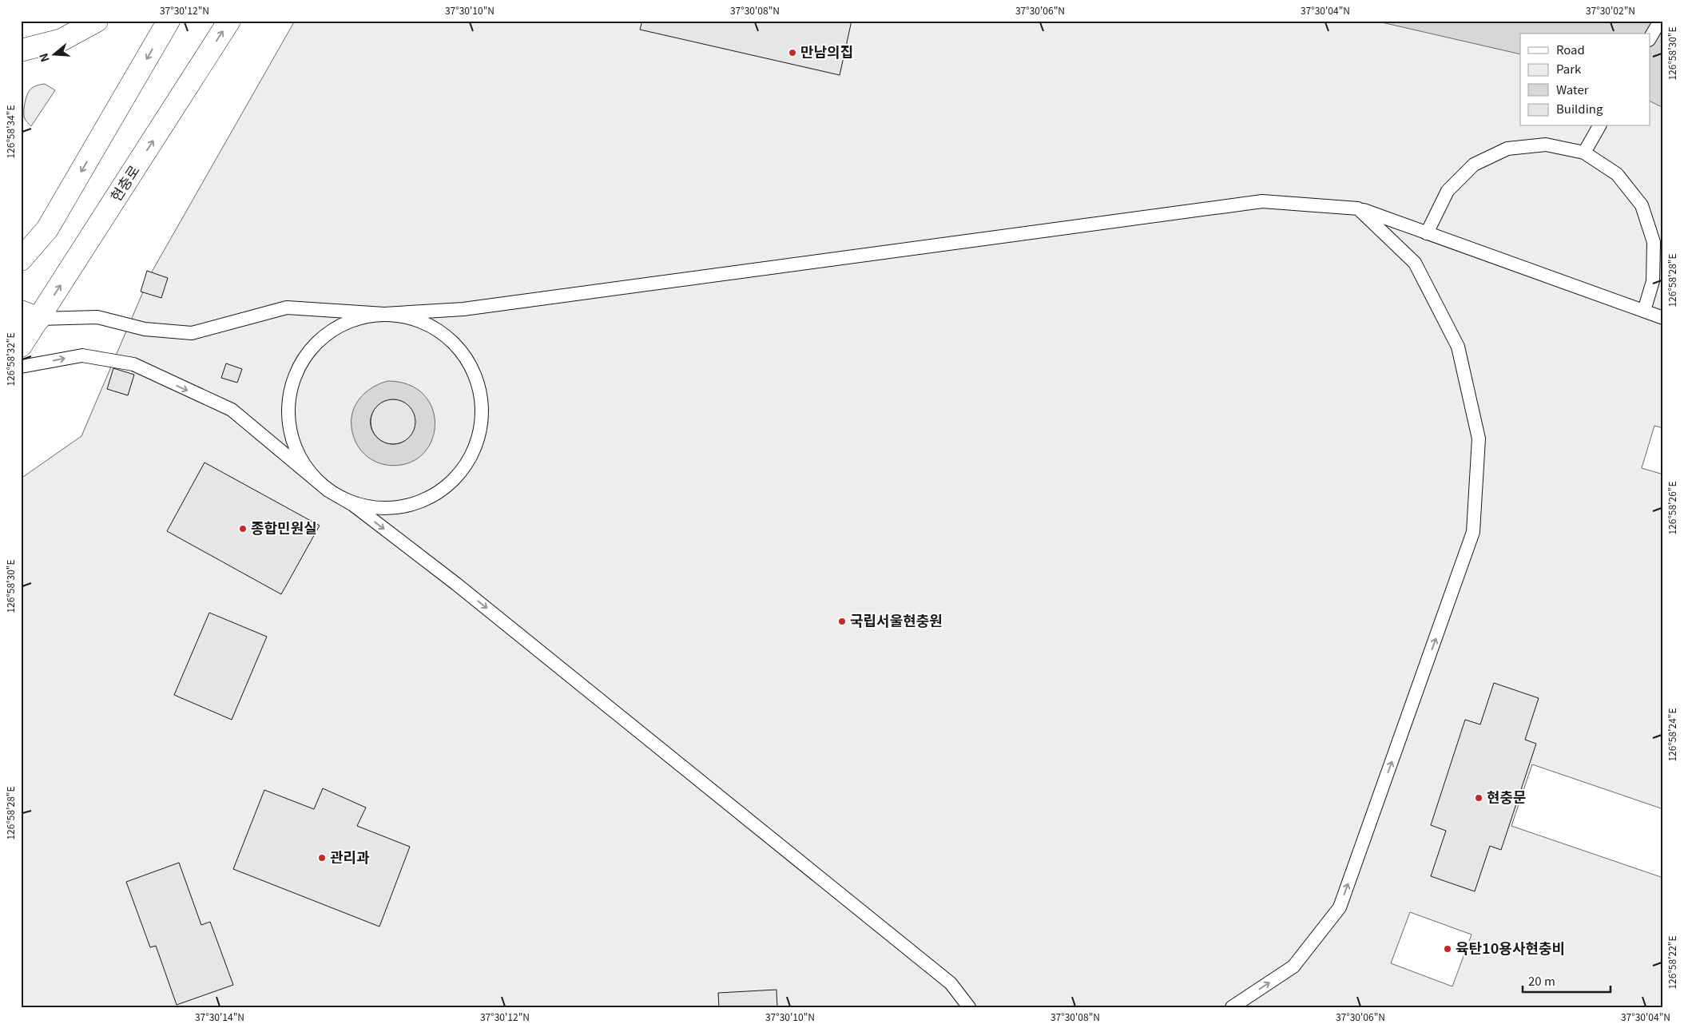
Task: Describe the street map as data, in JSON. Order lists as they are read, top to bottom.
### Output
{
  "streets": {
    "main road": ["현충로"]
  },
  "places": [
    "만남의집",
    "종합민원실",
    "국립서울현충원",
    "현충문",
    "관리과",
    "육탄10용사현충비"
  ],
  "legend": [
    "Road",
    "Park",
    "Water",
    "Building"
  ],
  "scale_bar": "20 m",
  "north": "left",
  "coordinates": [
    "37°30'12\"N",
    "37°30'10\"N",
    "37°30'08\"N",
    "37°30'06\"N",
    "37°30'04\"N",
    "37°30'02\"N",
    "126°58'30\"E",
    "126°58'34\"E",
    "126°58'28\"E",
    "126°58'32\"E",
    "126°58'26\"E",
    "126°58'24\"E",
    "126°58'22\"E",
    "37°30'14\"N"
  ]
}
